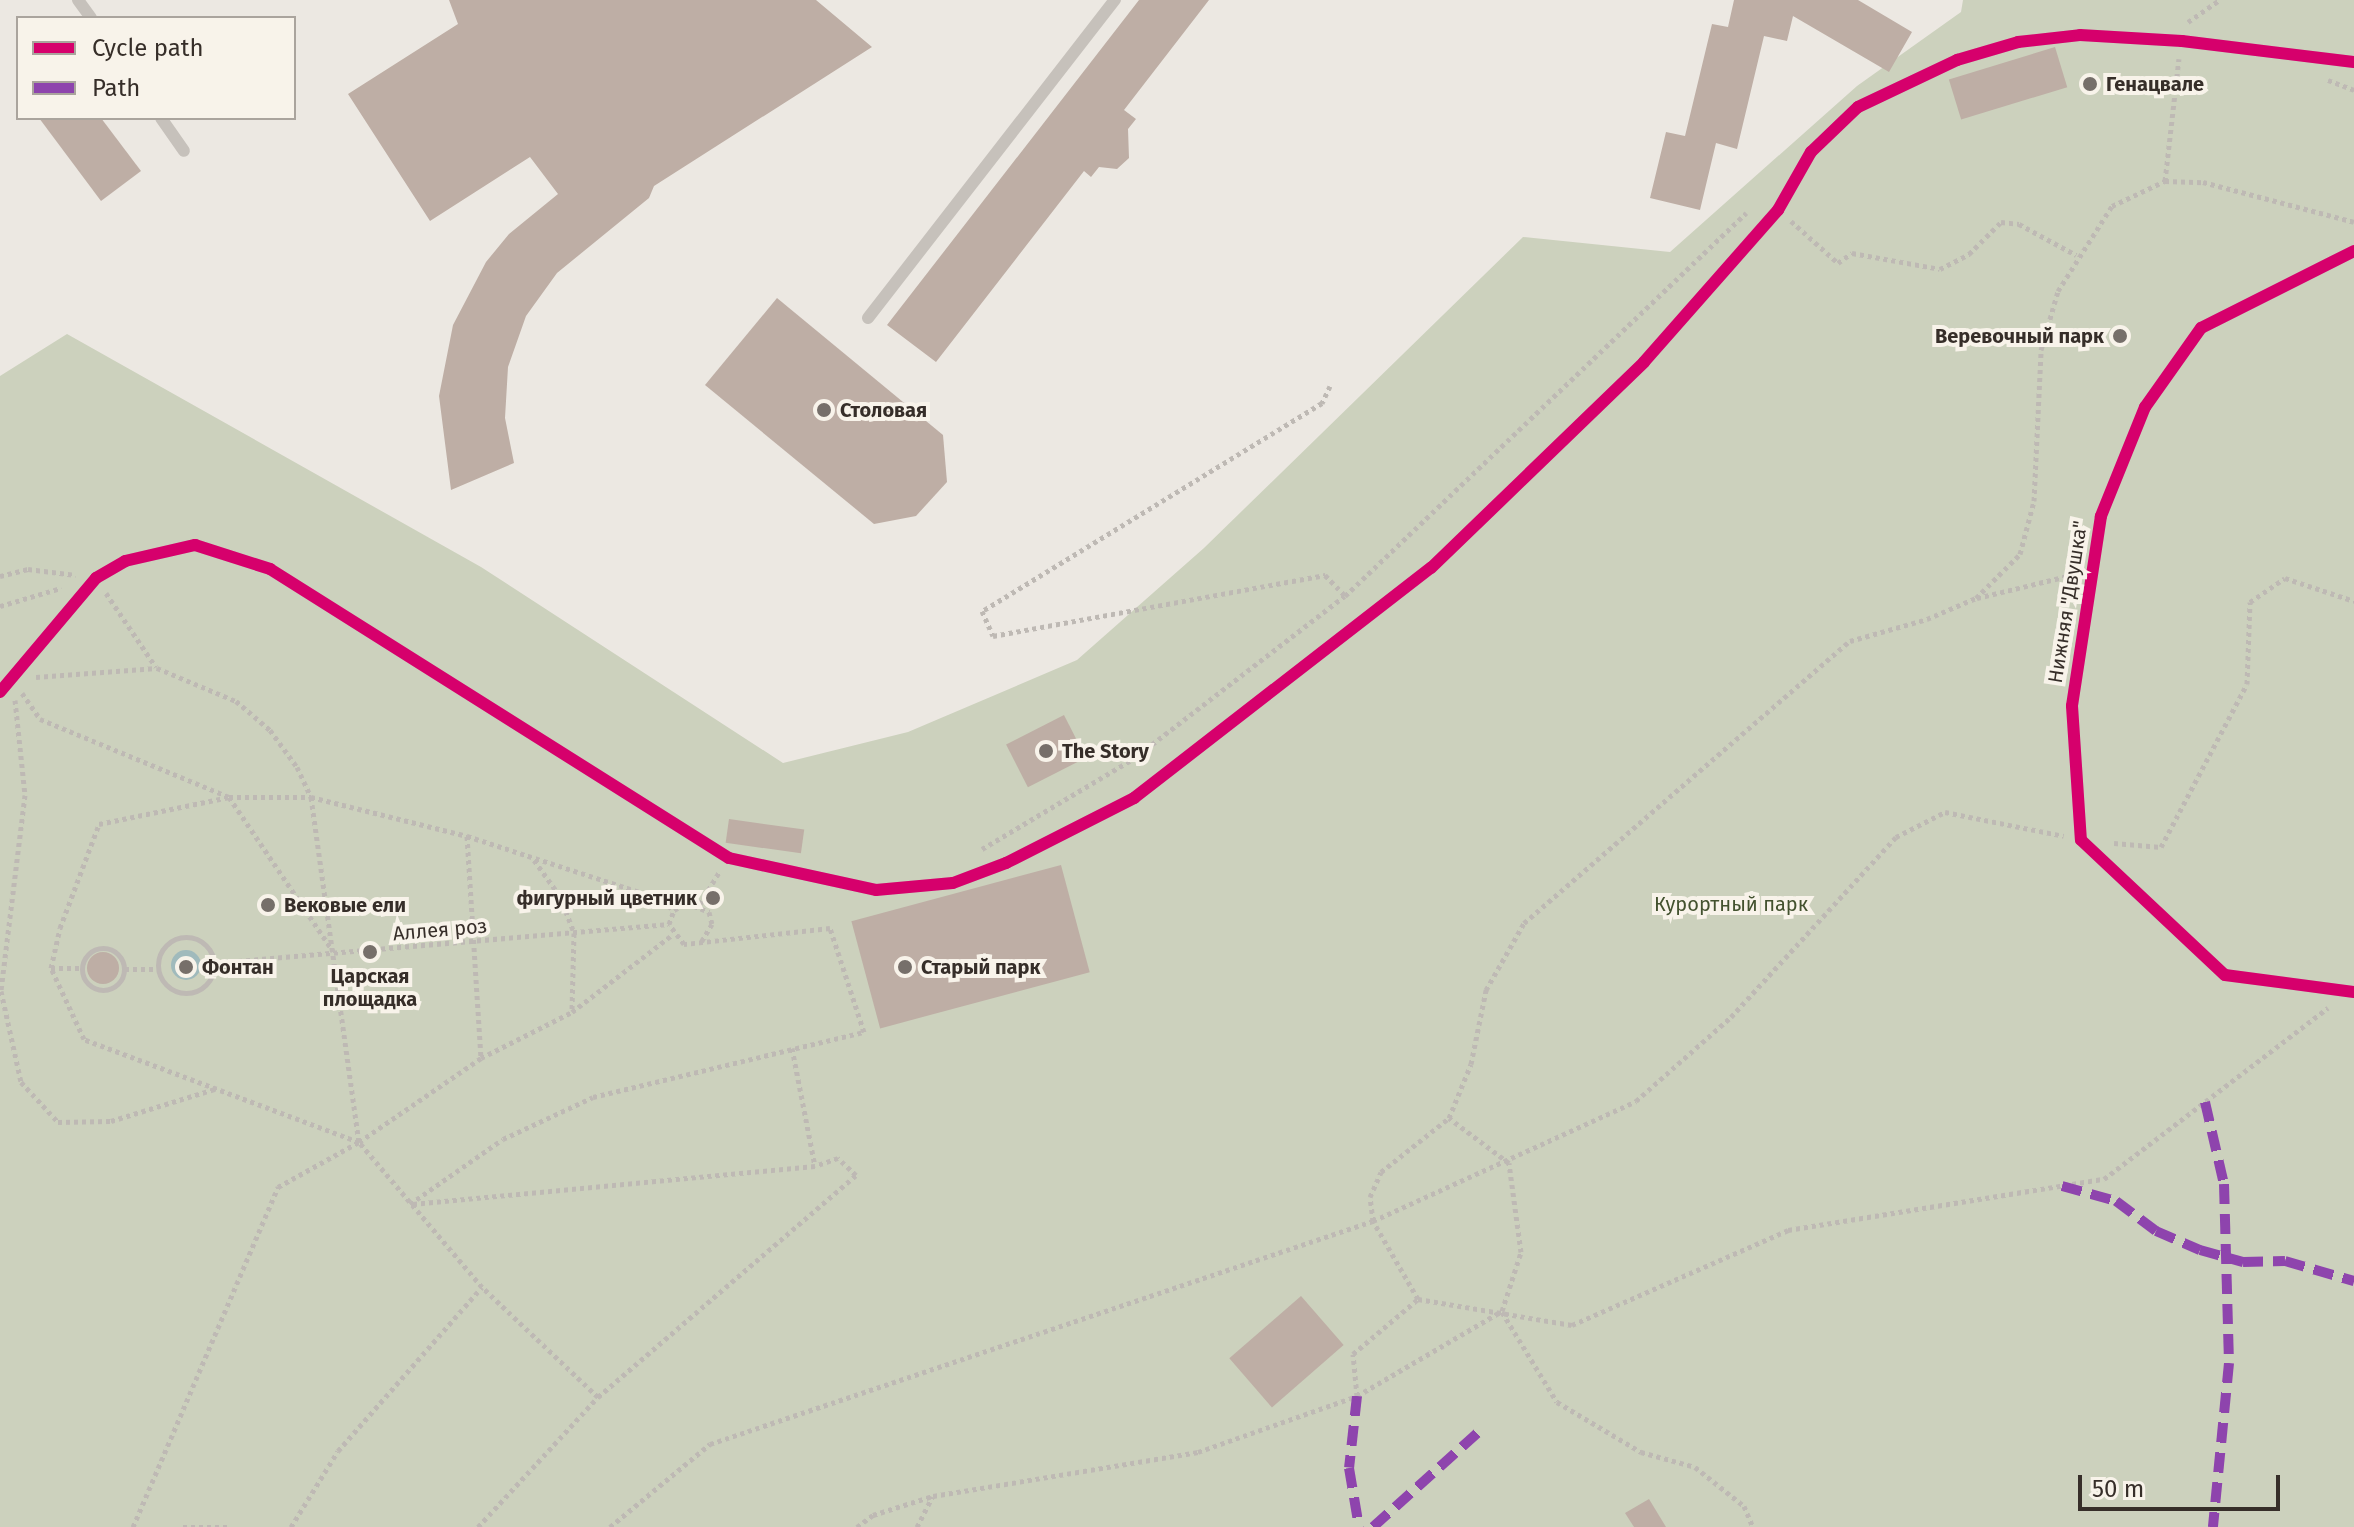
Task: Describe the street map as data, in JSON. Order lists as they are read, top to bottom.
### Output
{
  "streets": {
    "lane": ["Нижняя \"Двушка\""],
    "path": ["Аллея роз"]
  },
  "parks": ["Курортный парк"],
  "places": [
    "Генацвале",
    "Веревочный парк",
    "Столовая",
    "The Story",
    "фигурный цветник",
    "Вековые ели",
    "Царская площадка",
    "Фонтан",
    "Старый парк"
  ],
  "legend": ["Cycle path", "Path"],
  "scale_bar": "50 m"
}
